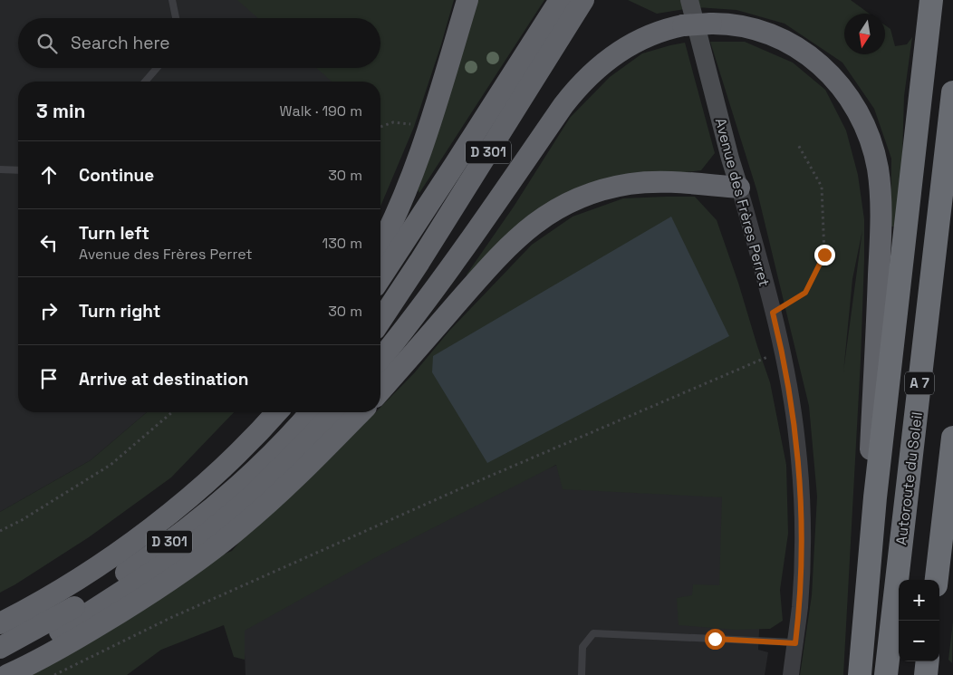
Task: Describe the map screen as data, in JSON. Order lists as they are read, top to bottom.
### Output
{
  "streets": {
    "highway": ["D 301", "A 7", "Autoroute du Soleil"],
    "main road": ["Avenue des Frères Perret"]
  },
  "north": "bottom",
  "page": {
    "search": "Search here",
    "heading": ["3 min", "Walk · 190 m"],
    "list": [
      ["Continue", "30 m"],
      ["Turn left", "Avenue des Frères Perret", "130 m"],
      ["Turn right", "30 m"],
      "Arrive at destination"
    ],
    "map_buttons": ["+", "−"]
  }
}
